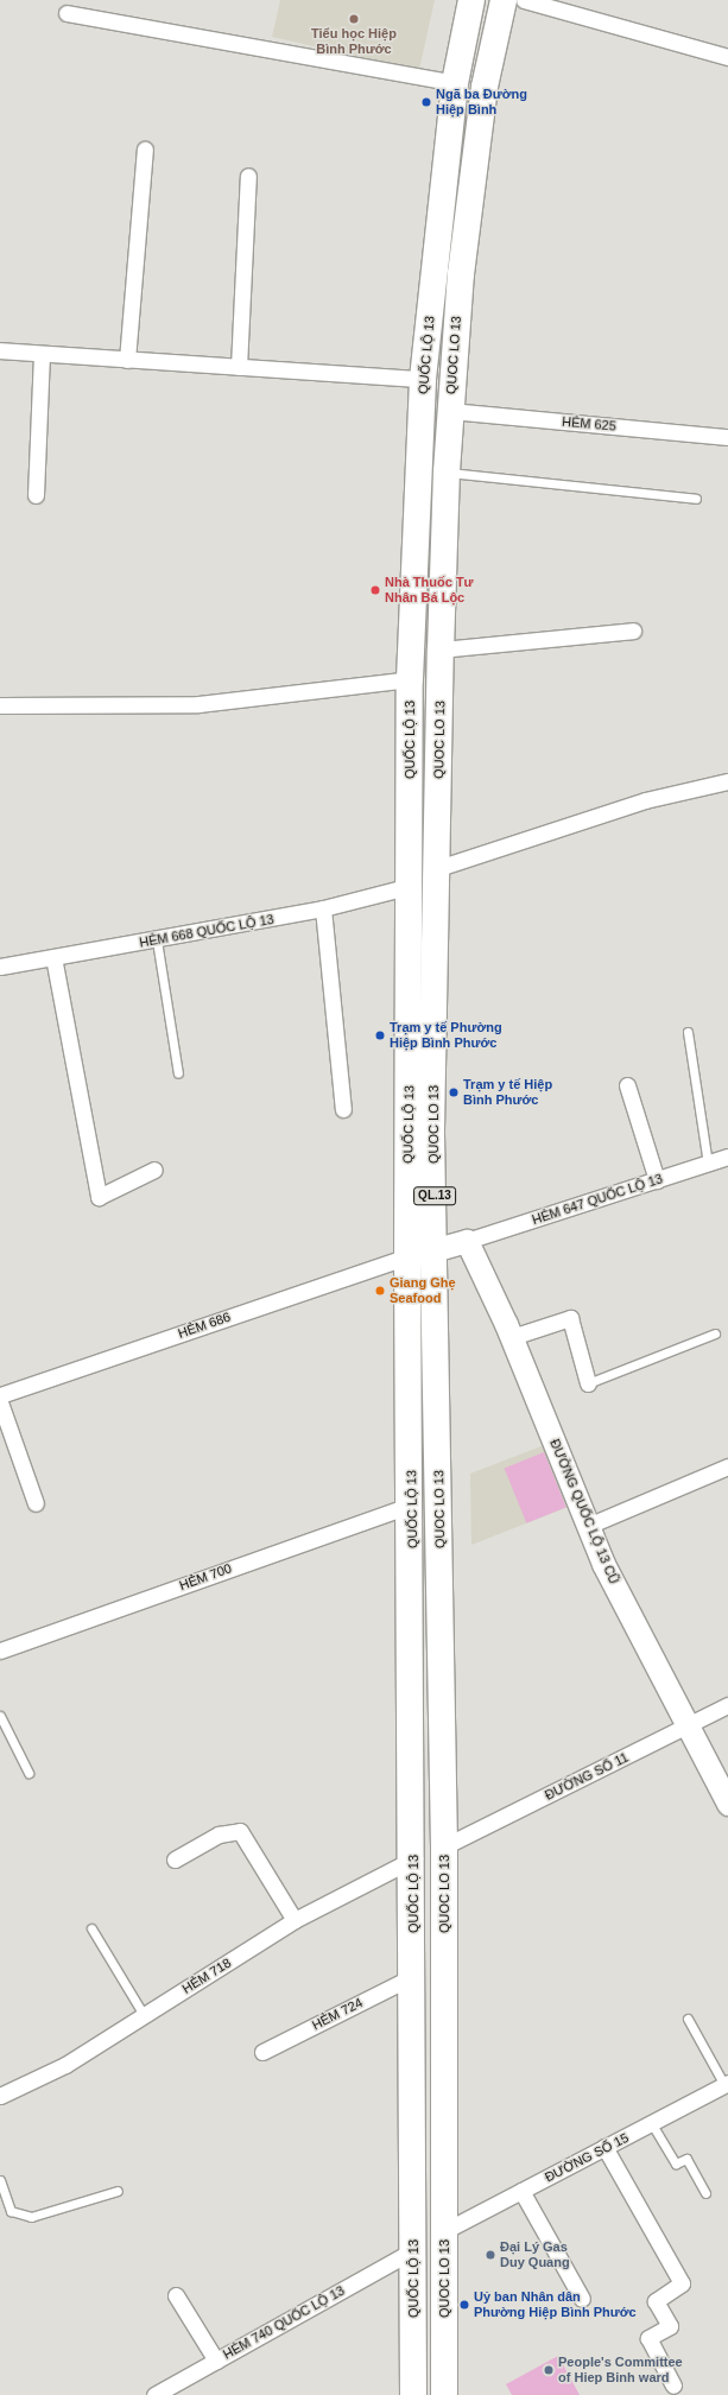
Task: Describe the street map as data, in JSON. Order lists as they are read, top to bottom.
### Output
{
  "streets": {
    "highway": ["QUỐC LỘ 13", "QUOC LO 13", "QL.13"],
    "street": [
      "HẺM 625",
      "HẺM 668 QUỐC LỘ 13",
      "HẺM 647 QUỐC LỘ 13",
      "HẺM 686",
      "ĐƯỜNG QUỐC LỘ 13 CŨ",
      "HẺM 700",
      "ĐƯỜNG SỐ 11",
      "HẺM 718",
      "HẺM 724",
      "ĐƯỜNG SỐ 15",
      "HẺM 740 QUỐC LỘ 13"
    ]
  },
  "crossings": [
    ["QUỐC LỘ 13", "HẺM 668 QUỐC LỘ 13"],
    ["QUỐC LỘ 13", "HẺM 686"],
    ["QUỐC LỘ 13", "HẺM 700"],
    ["QUỐC LỘ 13", "HẺM 718"],
    ["QUỐC LỘ 13", "HẺM 724"],
    ["QUỐC LỘ 13", "HẺM 740 QUỐC LỘ 13"],
    ["QUOC LO 13", "HẺM 625"],
    ["QUOC LO 13", "ĐƯỜNG SỐ 11"],
    ["QUOC LO 13", "ĐƯỜNG SỐ 15"],
    ["HẺM 647 QUỐC LỘ 13", "ĐƯỜNG QUỐC LỘ 13 CŨ"],
    ["ĐƯỜNG QUỐC LỘ 13 CŨ", "ĐƯỜNG SỐ 11"]
  ],
  "places": [
    "Tiểu học Hiệp Bình Phước",
    "Ngã ba Đường Hiệp Bình",
    "Nhà Thuốc Tư Nhân Bá Lộc",
    "Trạm y tế Phường Hiệp Bình Phước",
    "Trạm y tế Hiệp Bình Phước",
    "Giang Ghẹ Seafood",
    "Đại Lý Gas Duy Quang",
    "Uỷ ban Nhân dân Phường Hiệp Bình Phước",
    "People's Committee of Hiep Binh ward"
  ]
}
